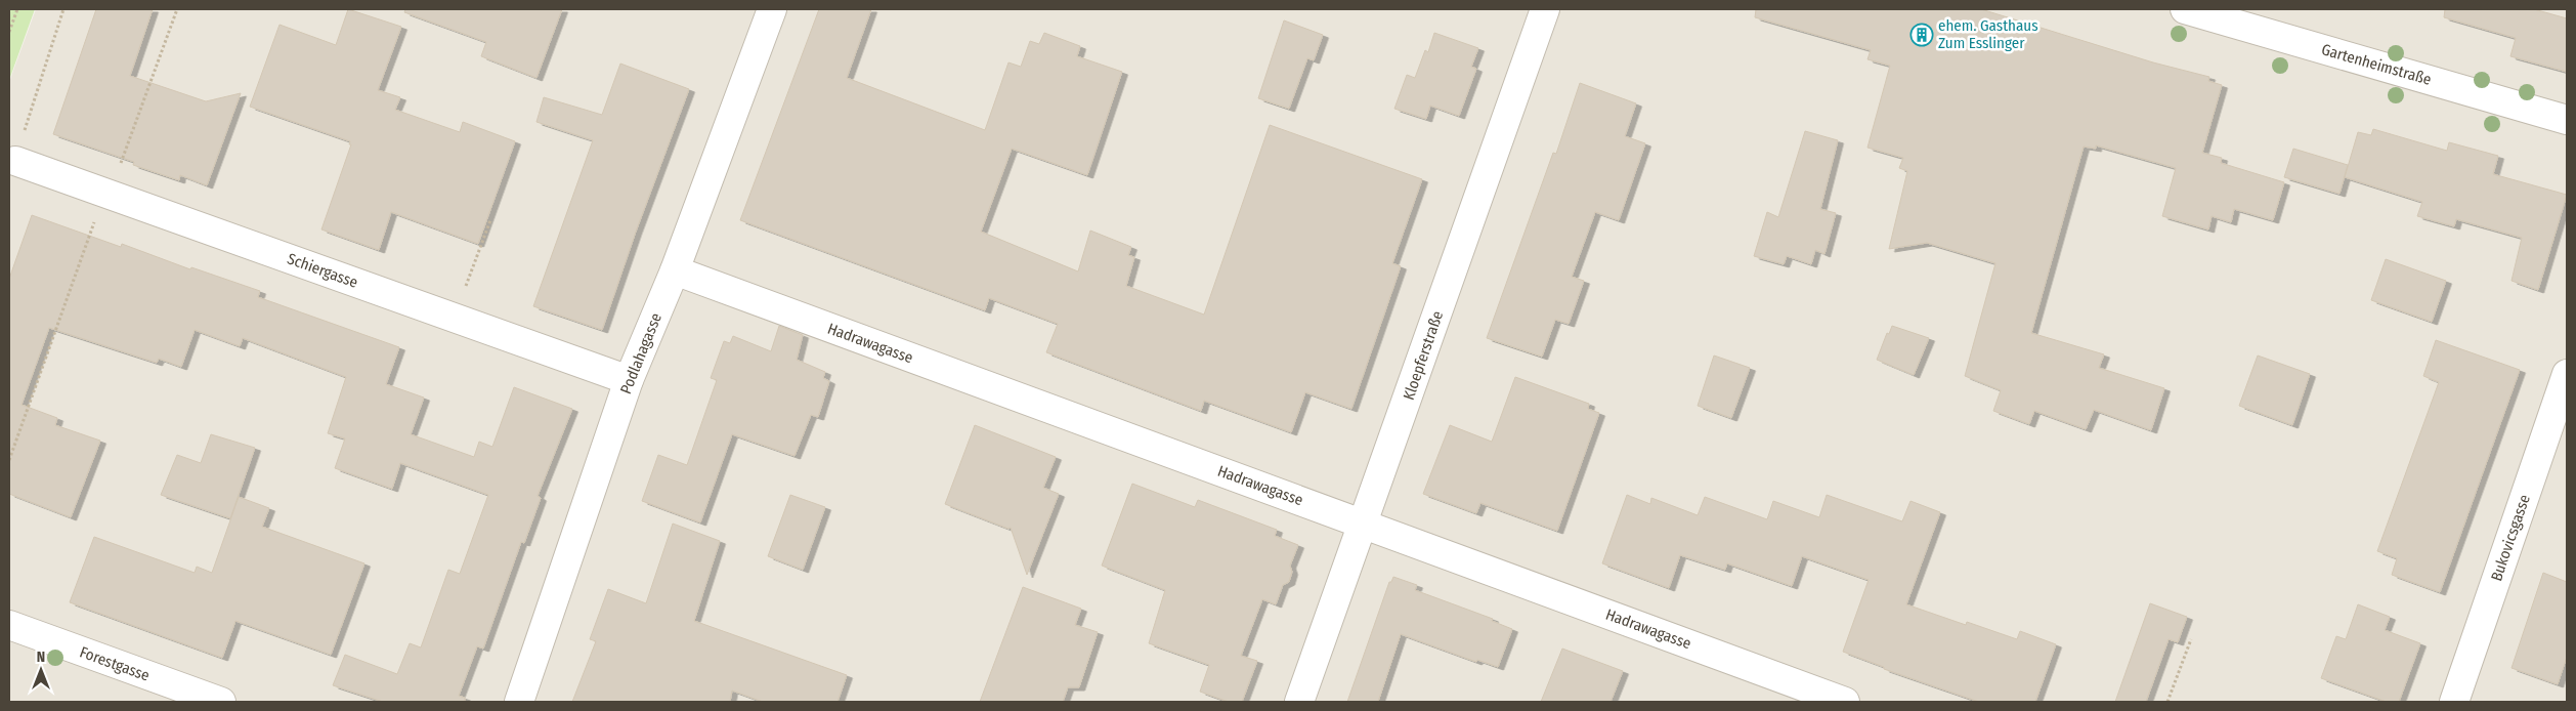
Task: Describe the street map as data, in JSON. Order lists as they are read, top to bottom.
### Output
{
  "streets": {
    "street": [
      "Gartenheimstraße",
      "Schiergasse",
      "Hadrawagasse",
      "Podlahagasse",
      "Kloepferstraße",
      "Bukovicsgasse",
      "Forestgasse"
    ]
  },
  "crossings": [
    ["Schiergasse", "Podlahagasse"],
    ["Hadrawagasse", "Podlahagasse"],
    ["Hadrawagasse", "Kloepferstraße"]
  ],
  "places": {
    "building": ["ehem. Gasthaus Zum Esslinger"]
  },
  "north": "top"
}
